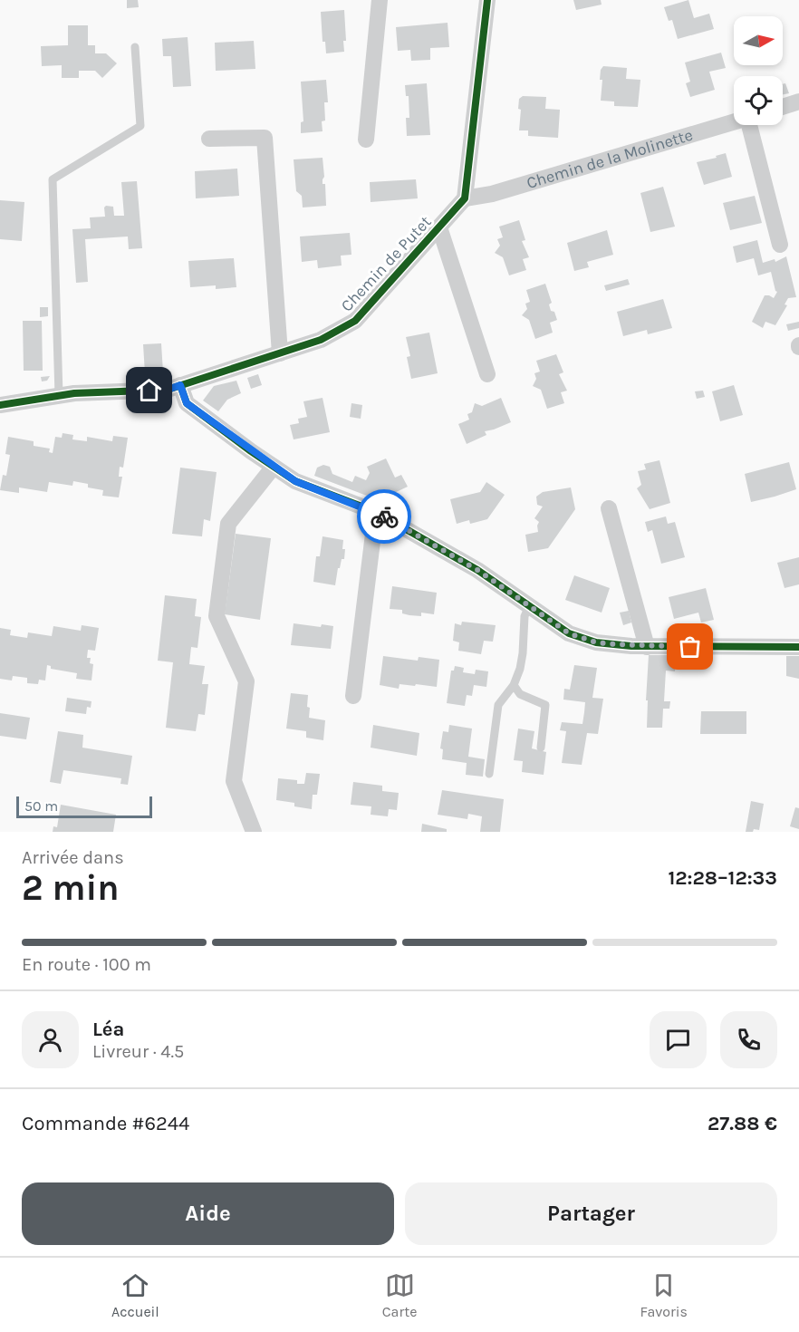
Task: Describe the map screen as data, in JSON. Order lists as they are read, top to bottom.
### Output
{
  "streets": {
    "street": ["Chemin de la Molinette", "Chemin de Putet"]
  },
  "crossings": [
    ["Chemin de la Molinette", "Chemin de Putet"]
  ],
  "scale_bar": "50 m",
  "north": "right",
  "page": {
    "scale": "50 m",
    "heading": ["2 min", "Arrivée dans", "12:28–12:33"],
    "panel": [
      "Léa",
      "Livreur · 4.5",
      "Commande #6244",
      "27.88 €"
    ],
    "bar": "En route · 100 m",
    "buttons": ["Aide", "Partager"],
    "tabs": ["Accueil", "Carte", "Favoris"]
  }
}
